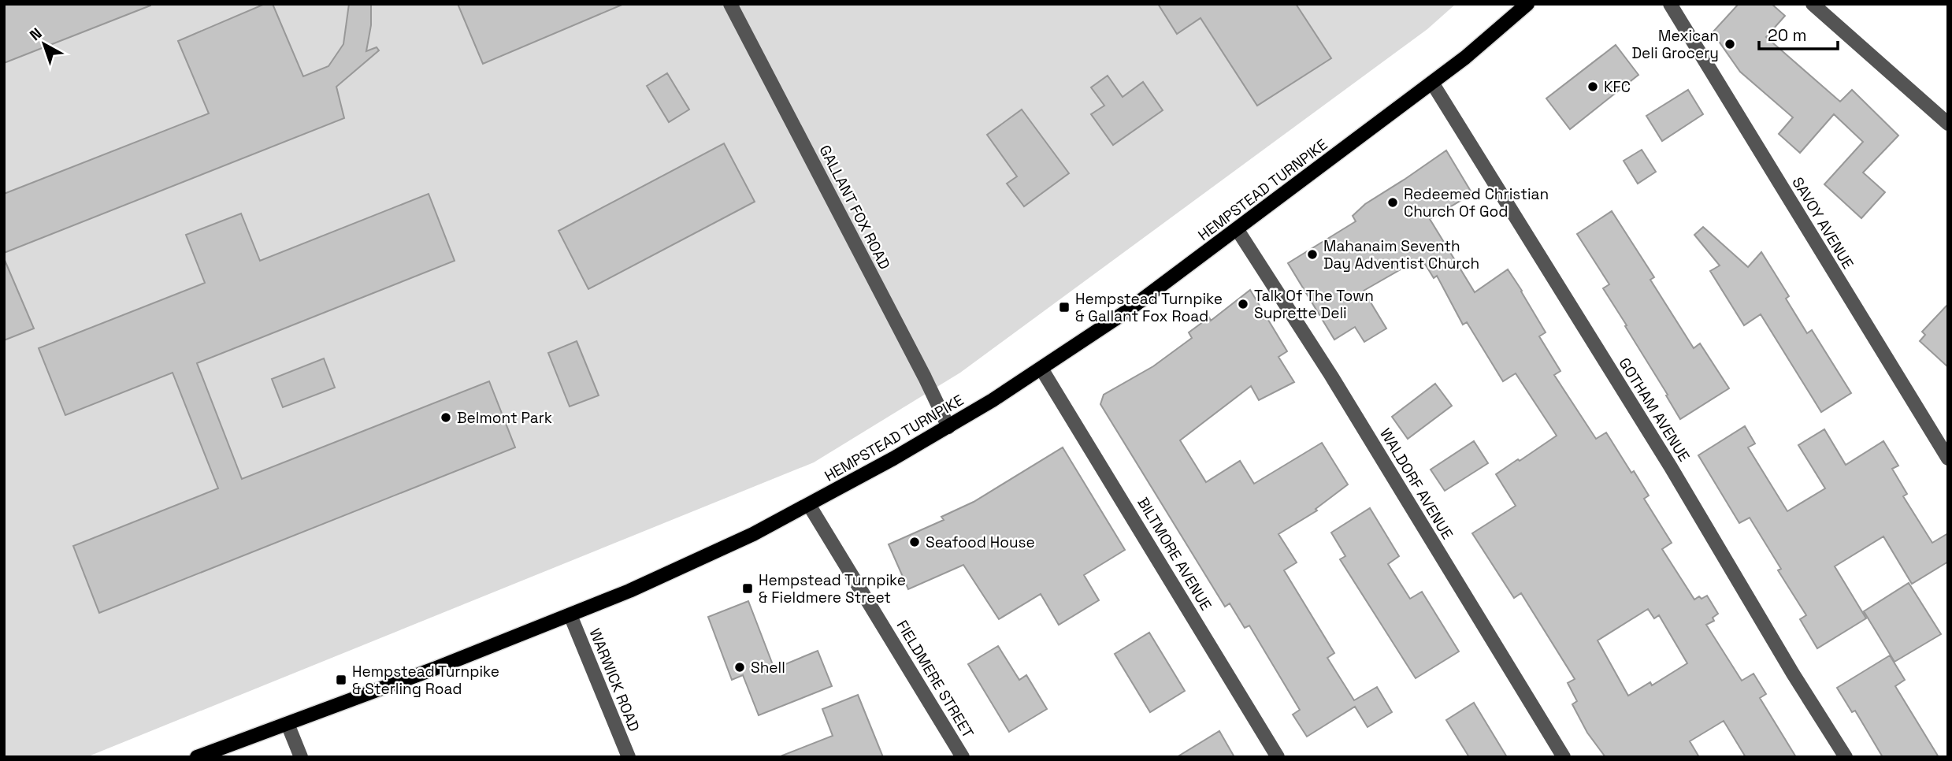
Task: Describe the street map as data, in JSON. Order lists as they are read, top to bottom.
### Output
{
  "streets": {
    "main road": ["HEMPSTEAD TURNPIKE"],
    "street": [
      "GALLANT FOX ROAD",
      "SAVOY AVENUE",
      "GOTHAM AVENUE",
      "WALDORF AVENUE",
      "BILTMORE AVENUE",
      "FIELDMERE STREET",
      "WARWICK ROAD"
    ]
  },
  "crossings": [
    ["HEMPSTEAD TURNPIKE", "GALLANT FOX ROAD"],
    ["HEMPSTEAD TURNPIKE", "GOTHAM AVENUE"],
    ["HEMPSTEAD TURNPIKE", "WALDORF AVENUE"],
    ["HEMPSTEAD TURNPIKE", "BILTMORE AVENUE"],
    ["HEMPSTEAD TURNPIKE", "FIELDMERE STREET"],
    ["HEMPSTEAD TURNPIKE", "WARWICK ROAD"]
  ],
  "places": {
    "other": [
      "Mexican Deli Grocery",
      "KFC",
      "Redeemed Christian Church Of God",
      "Mahanaim Seventh Day Adventist Church",
      "Talk Of The Town Suprette Deli",
      "Belmont Park",
      "Seafood House",
      "Shell"
    ],
    "transit": ["Hempstead Turnpike & Gallant Fox Road", "Hempstead Turnpike & Fieldmere Street", "Hempstead Turnpike & Sterling Road"]
  },
  "scale_bar": "20 m",
  "north": "top left"
}
